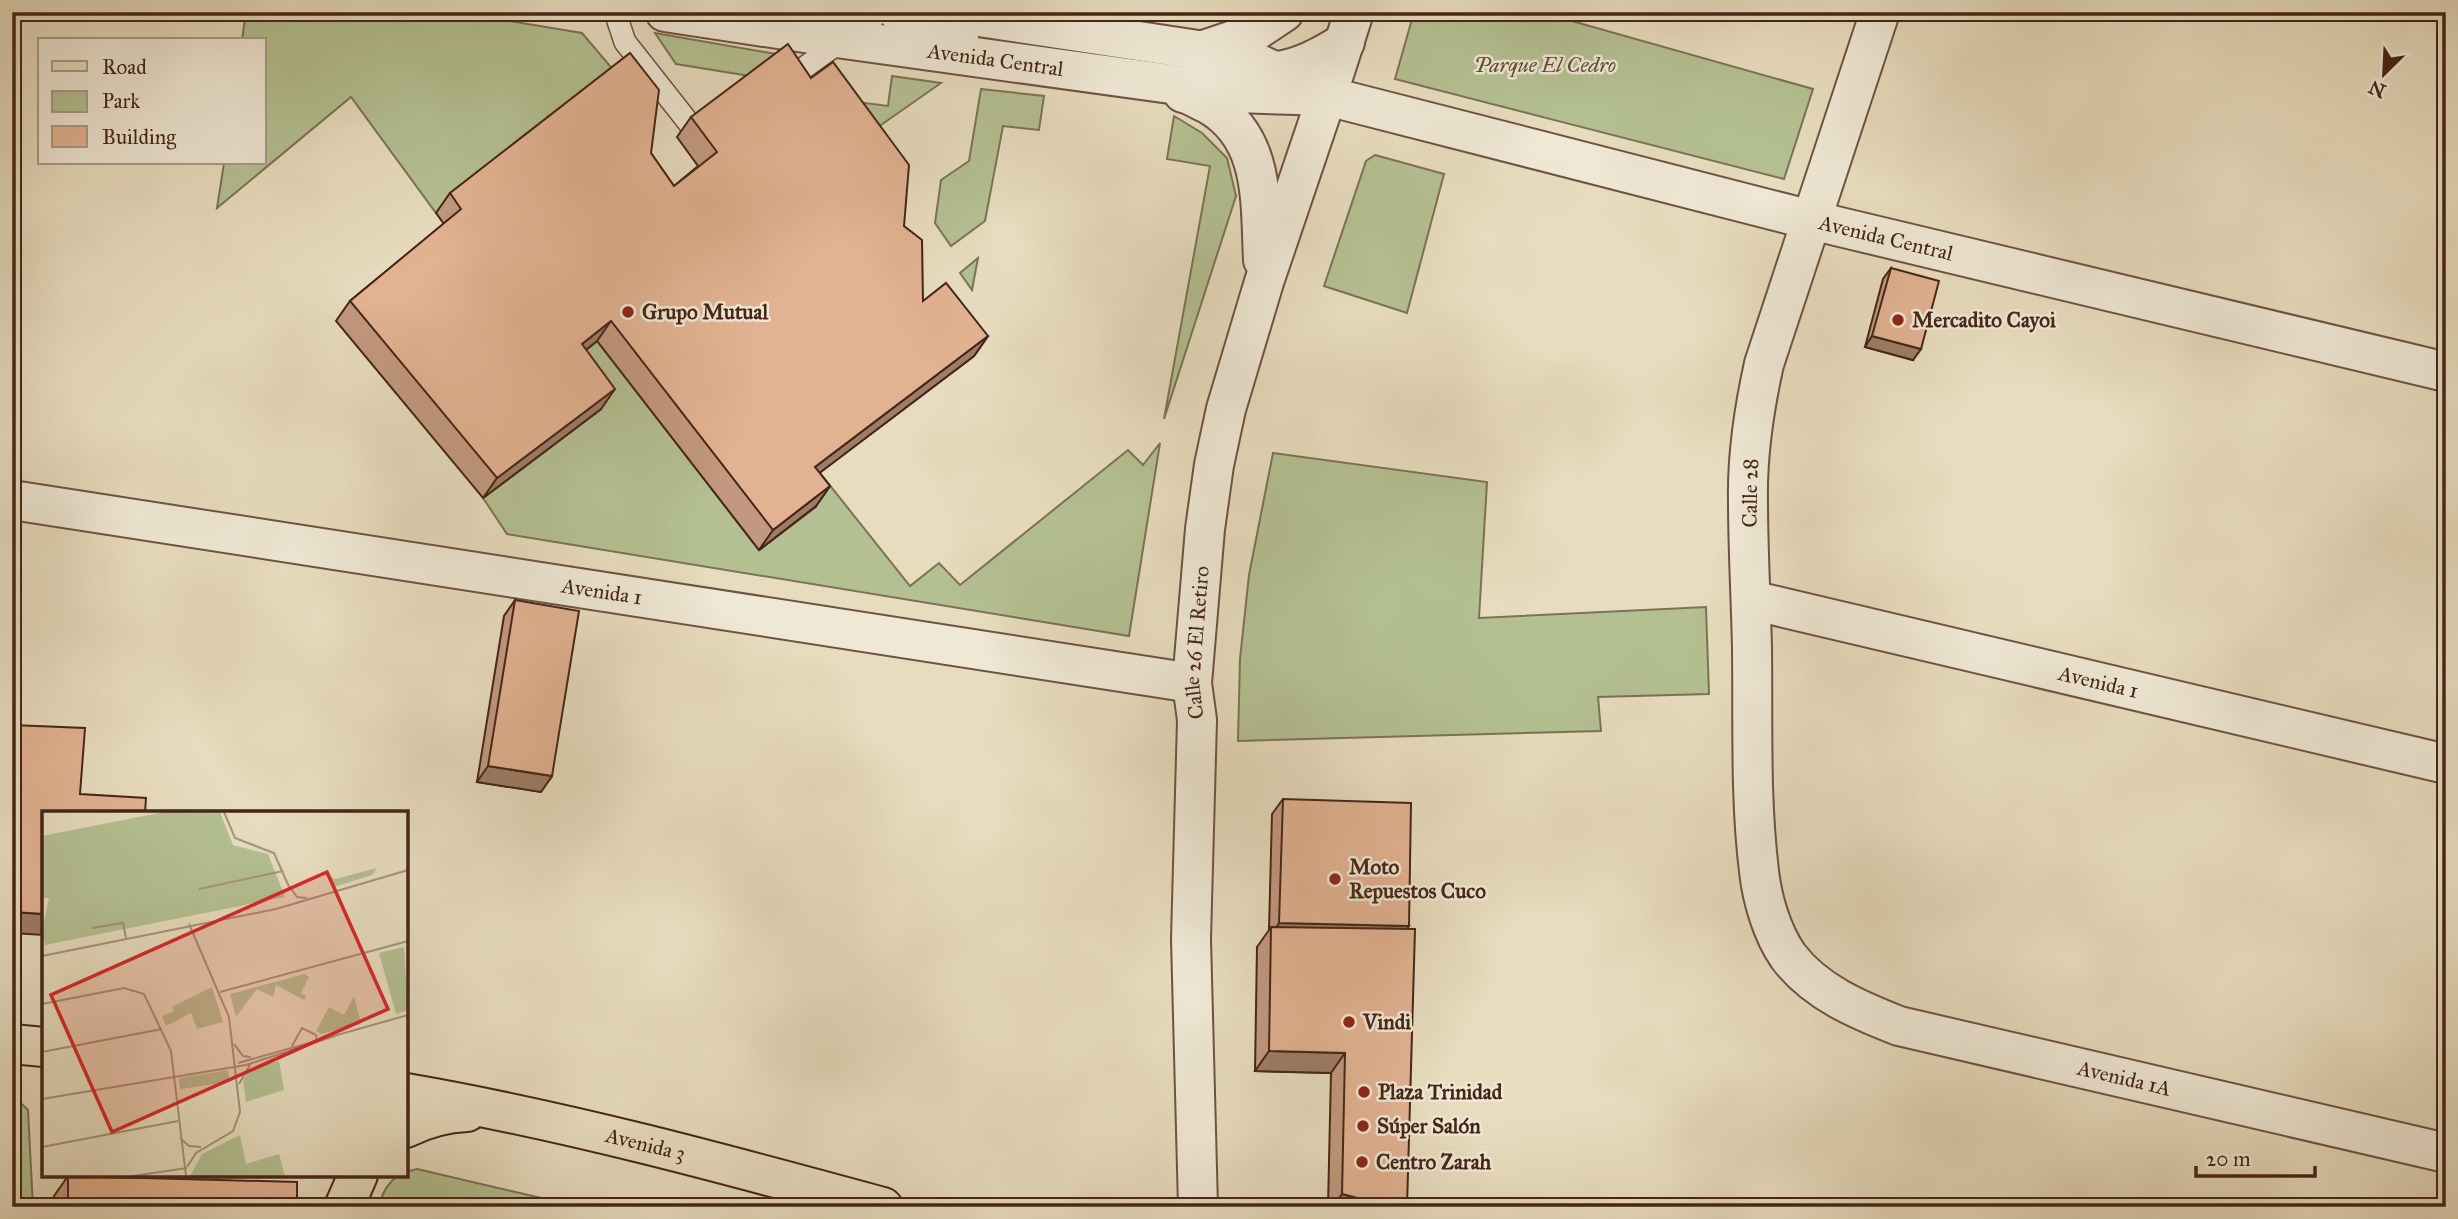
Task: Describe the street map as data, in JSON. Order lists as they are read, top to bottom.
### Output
{
  "streets": {
    "main road": ["Avenida 3"],
    "street": [
      "Avenida Central",
      "Calle 28",
      "Avenida 1",
      "Calle 26 El Retiro",
      "Avenida 1A"
    ]
  },
  "crossings": [
    ["Avenida Central", "Calle 28"],
    ["Avenida Central", "Calle 26 El Retiro"],
    ["Calle 28", "Avenida 1"],
    ["Calle 28", "Avenida 1A"],
    ["Avenida 1", "Calle 26 El Retiro"]
  ],
  "parks": ["Parque El Cedro"],
  "places": [
    "Grupo Mutual",
    "Mercadito Cayoi",
    "Moto Repuestos Cuco",
    "Vindi",
    "Plaza Trinidad",
    "Súper Salón",
    "Centro Zarah"
  ],
  "legend": ["Road", "Park", "Building"],
  "scale_bar": "20 m",
  "north": "bottom left"
}
